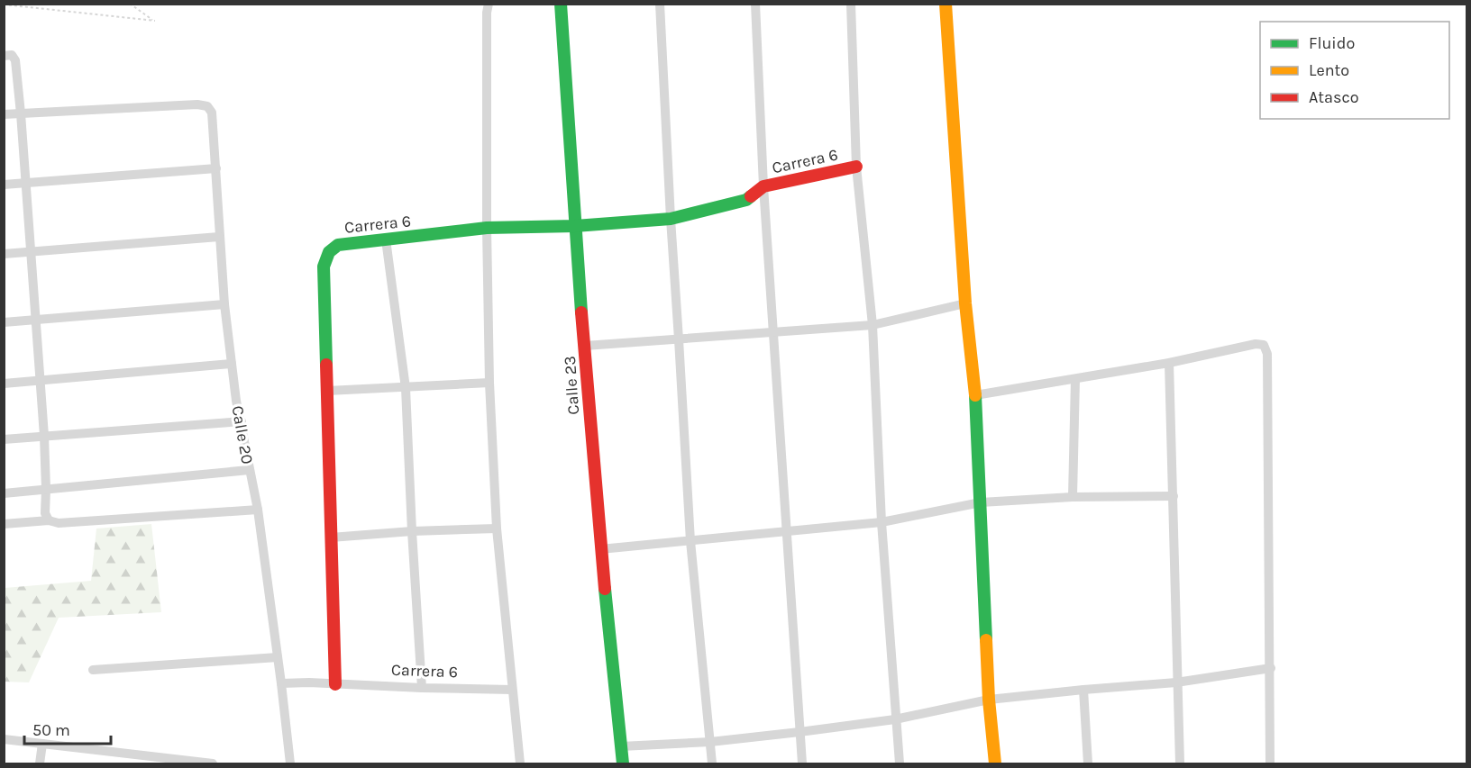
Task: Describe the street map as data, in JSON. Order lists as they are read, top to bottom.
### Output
{
  "streets": {
    "street": ["Carrera 6", "Calle 23", "Calle 20"]
  },
  "crossings": [
    ["Carrera 6", "Calle 23"],
    ["Carrera 6", "Calle 20"]
  ],
  "legend": ["Fluido", "Lento", "Atasco"],
  "scale_bar": "50 m"
}
